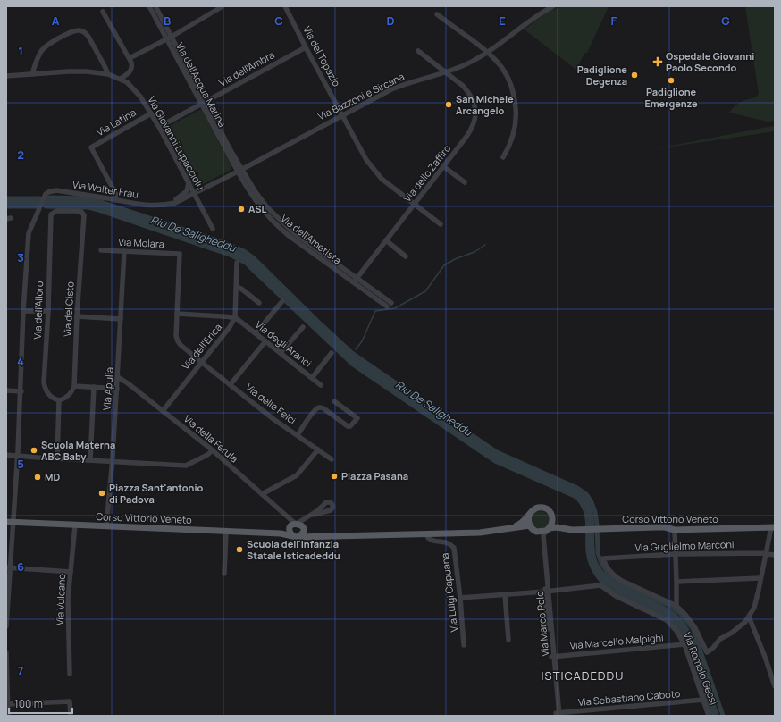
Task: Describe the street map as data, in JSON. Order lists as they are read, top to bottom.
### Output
{
  "streets": {
    "main road": ["Corso Vittorio Veneto"],
    "street": [
      "Via del Topazio",
      "Via dell'Ambra",
      "Via dell'Acqua Marina",
      "Via Bazzoni e Sircana",
      "Via Latina",
      "Via Giovanni Lupacciolu",
      "Via dello Zaffiro",
      "Via Walter Frau",
      "Via dell'Ametista",
      "Via Molara",
      "Via del Cisto",
      "Via dell'Alloro",
      "Via degli Aranci",
      "Via dell'Erica",
      "Via Apulia",
      "Via delle Felci",
      "Via della Ferula",
      "Via Guglielmo Marconi",
      "Via Luigi Capuana",
      "Via Vulcano",
      "Via Marco Polo",
      "Via Marcello Malpighi",
      "Via Romolo Gessi",
      "Via Sebastiano Caboto"
    ]
  },
  "crossings": [
    ["Via del Topazio", "Via dell'Ambra"],
    ["Via del Topazio", "Via Bazzoni e Sircana"],
    ["Via del Topazio", "Via dello Zaffiro"],
    ["Via dell'Ambra", "Via dell'Acqua Marina"],
    ["Via dell'Ambra", "Via Giovanni Lupacciolu"],
    ["Via dell'Acqua Marina", "Via Bazzoni e Sircana"],
    ["Via dell'Acqua Marina", "Via dell'Ametista"],
    ["Via Bazzoni e Sircana", "Via Giovanni Lupacciolu"],
    ["Via Bazzoni e Sircana", "Via dello Zaffiro"],
    ["Via Bazzoni e Sircana", "Via Walter Frau"],
    ["Via Bazzoni e Sircana", "Via dell'Ametista"],
    ["Via Latina", "Via Giovanni Lupacciolu"],
    ["Via Latina", "Via Walter Frau"],
    ["Via Giovanni Lupacciolu", "Via Walter Frau"],
    ["Via dello Zaffiro", "Via dell'Ametista"],
    ["Via Molara", "Via Apulia"],
    ["Via Molara", "Via delle Felci"],
    ["Via del Cisto", "Via dell'Alloro"],
    ["Via degli Aranci", "Via dell'Erica"],
    ["Via dell'Erica", "Via delle Felci"],
    ["Via dell'Erica", "Via della Ferula"],
    ["Via Apulia", "Via della Ferula"],
    ["Via Apulia", "Corso Vittorio Veneto"],
    ["Via della Ferula", "Corso Vittorio Veneto"],
    ["Corso Vittorio Veneto", "Via Vulcano"],
    ["Corso Vittorio Veneto", "Via Marco Polo"],
    ["Via Marco Polo", "Via Marcello Malpighi"],
    ["Via Marco Polo", "Via Romolo Gessi"],
    ["Via Marco Polo", "Via Sebastiano Caboto"],
    ["Via Marcello Malpighi", "Via Romolo Gessi"],
    ["Via Romolo Gessi", "Via Sebastiano Caboto"]
  ],
  "districts": ["ISTICADEDDU"],
  "water": ["Riu De Saligheddu"],
  "places": {
    "health": ["Ospedale Giovanni Paolo Secondo"],
    "other": [
      "Padiglione Degenza",
      "Padiglione Emergenze",
      "San Michele Arcangelo",
      "ASL",
      "Scuola Materna ABC Baby",
      "Piazza Pasana",
      "MD",
      "Piazza Sant'antonio di Padova",
      "Scuola dell'Infanzia Statale Isticadeddu"
    ]
  },
  "scale_bar": "100 m",
  "grid": {
    "columns": [
      "A",
      "B",
      "C",
      "D",
      "E",
      "F",
      "G"
    ],
    "rows": [
      "1",
      "2",
      "3",
      "4",
      "5",
      "6",
      "7"
    ]
  }
}
